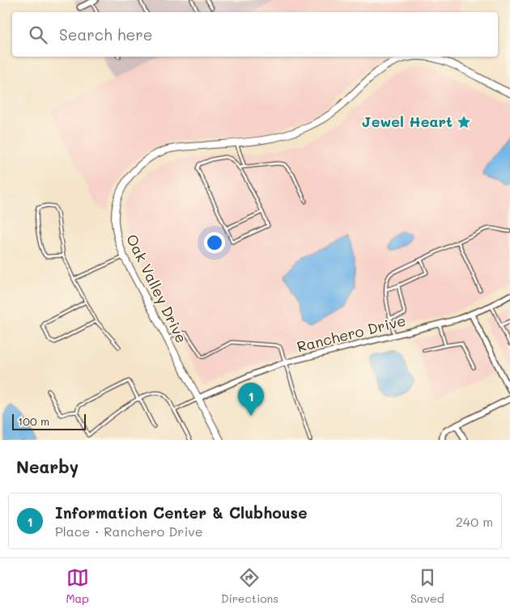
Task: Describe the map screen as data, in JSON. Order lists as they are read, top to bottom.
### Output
{
  "streets": {
    "street": ["Oak Valley Drive", "Ranchero Drive"]
  },
  "crossings": [
    ["Oak Valley Drive", "Ranchero Drive"]
  ],
  "places": {
    "place": ["Jewel Heart"]
  },
  "scale_bar": "100 m",
  "page": {
    "search": "Search here",
    "pins": "1",
    "scale": "100 m",
    "heading": "Nearby",
    "list": [
      {
        "mark": "1",
        "name": "Information Center & Clubhouse",
        "note": "Place · Ranchero Drive",
        "value": "240 m"
      }
    ],
    "nav": ["Map", "Directions", "Saved"]
  }
}
